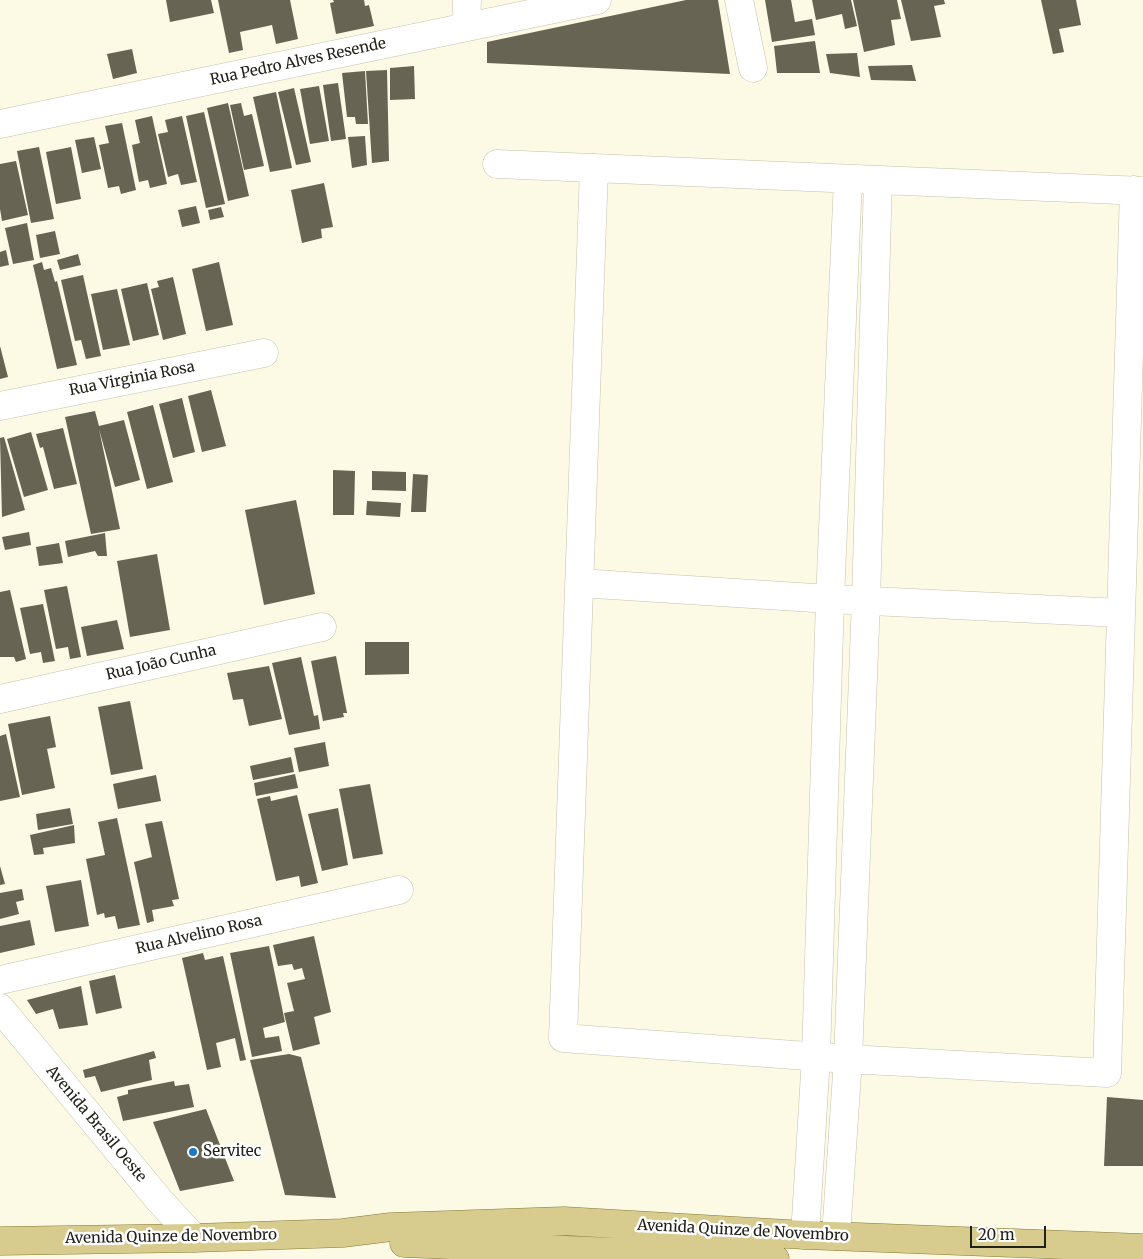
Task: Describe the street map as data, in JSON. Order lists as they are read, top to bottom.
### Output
{
  "streets": {
    "main road": ["Avenida Quinze de Novembro"],
    "street": [
      "Rua Pedro Alves Resende",
      "Rua Virginia Rosa",
      "Rua João Cunha",
      "Rua Alvelino Rosa",
      "Avenida Brasil Oeste"
    ]
  },
  "crossings": [
    ["Avenida Brasil Oeste", "Avenida Quinze de Novembro"]
  ],
  "places": ["Servitec"],
  "scale_bar": "20 m"
}
